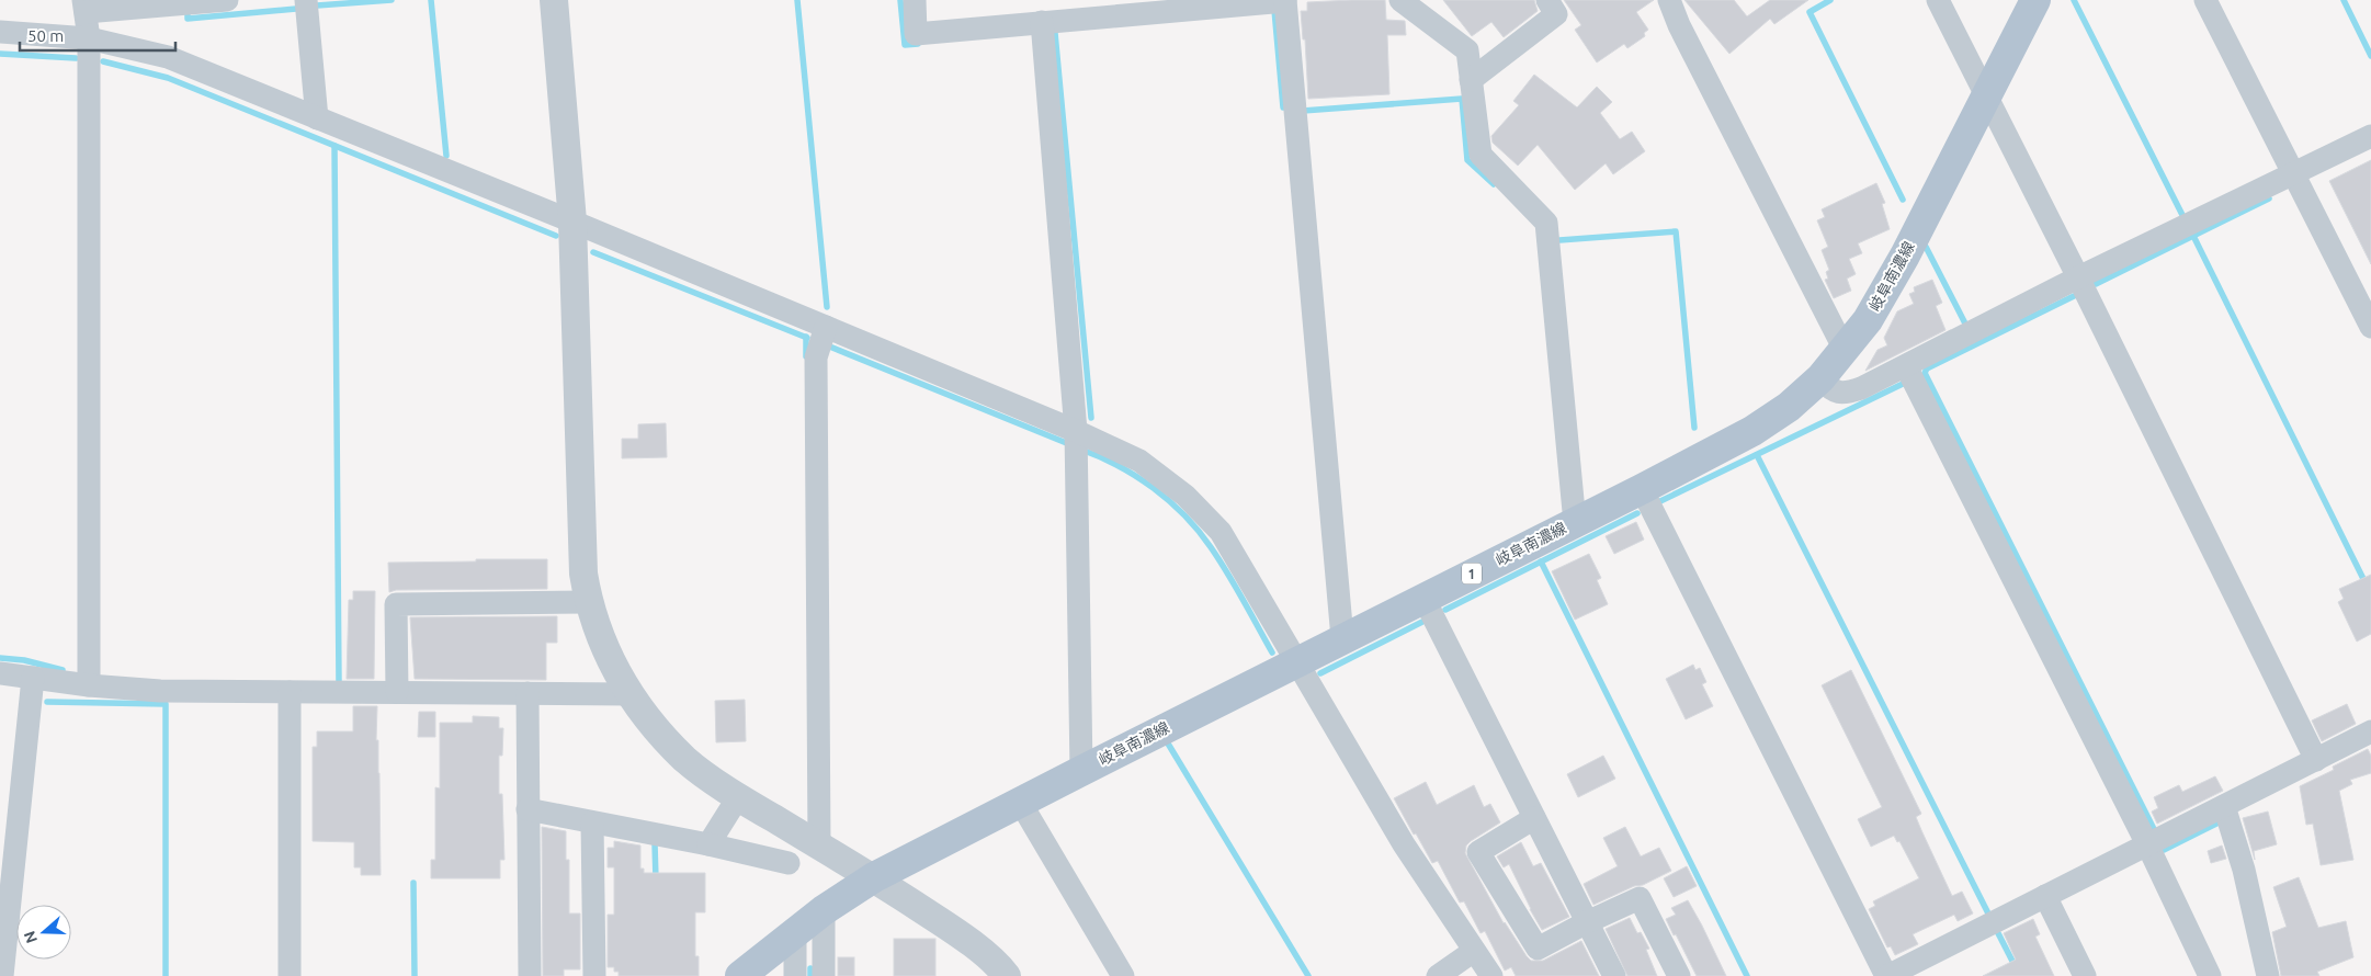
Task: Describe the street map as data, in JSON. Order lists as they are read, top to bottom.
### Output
{
  "streets": {
    "main road": ["岐阜南濃線", "1"]
  },
  "scale_bar": "50 m",
  "north": "left"
}
